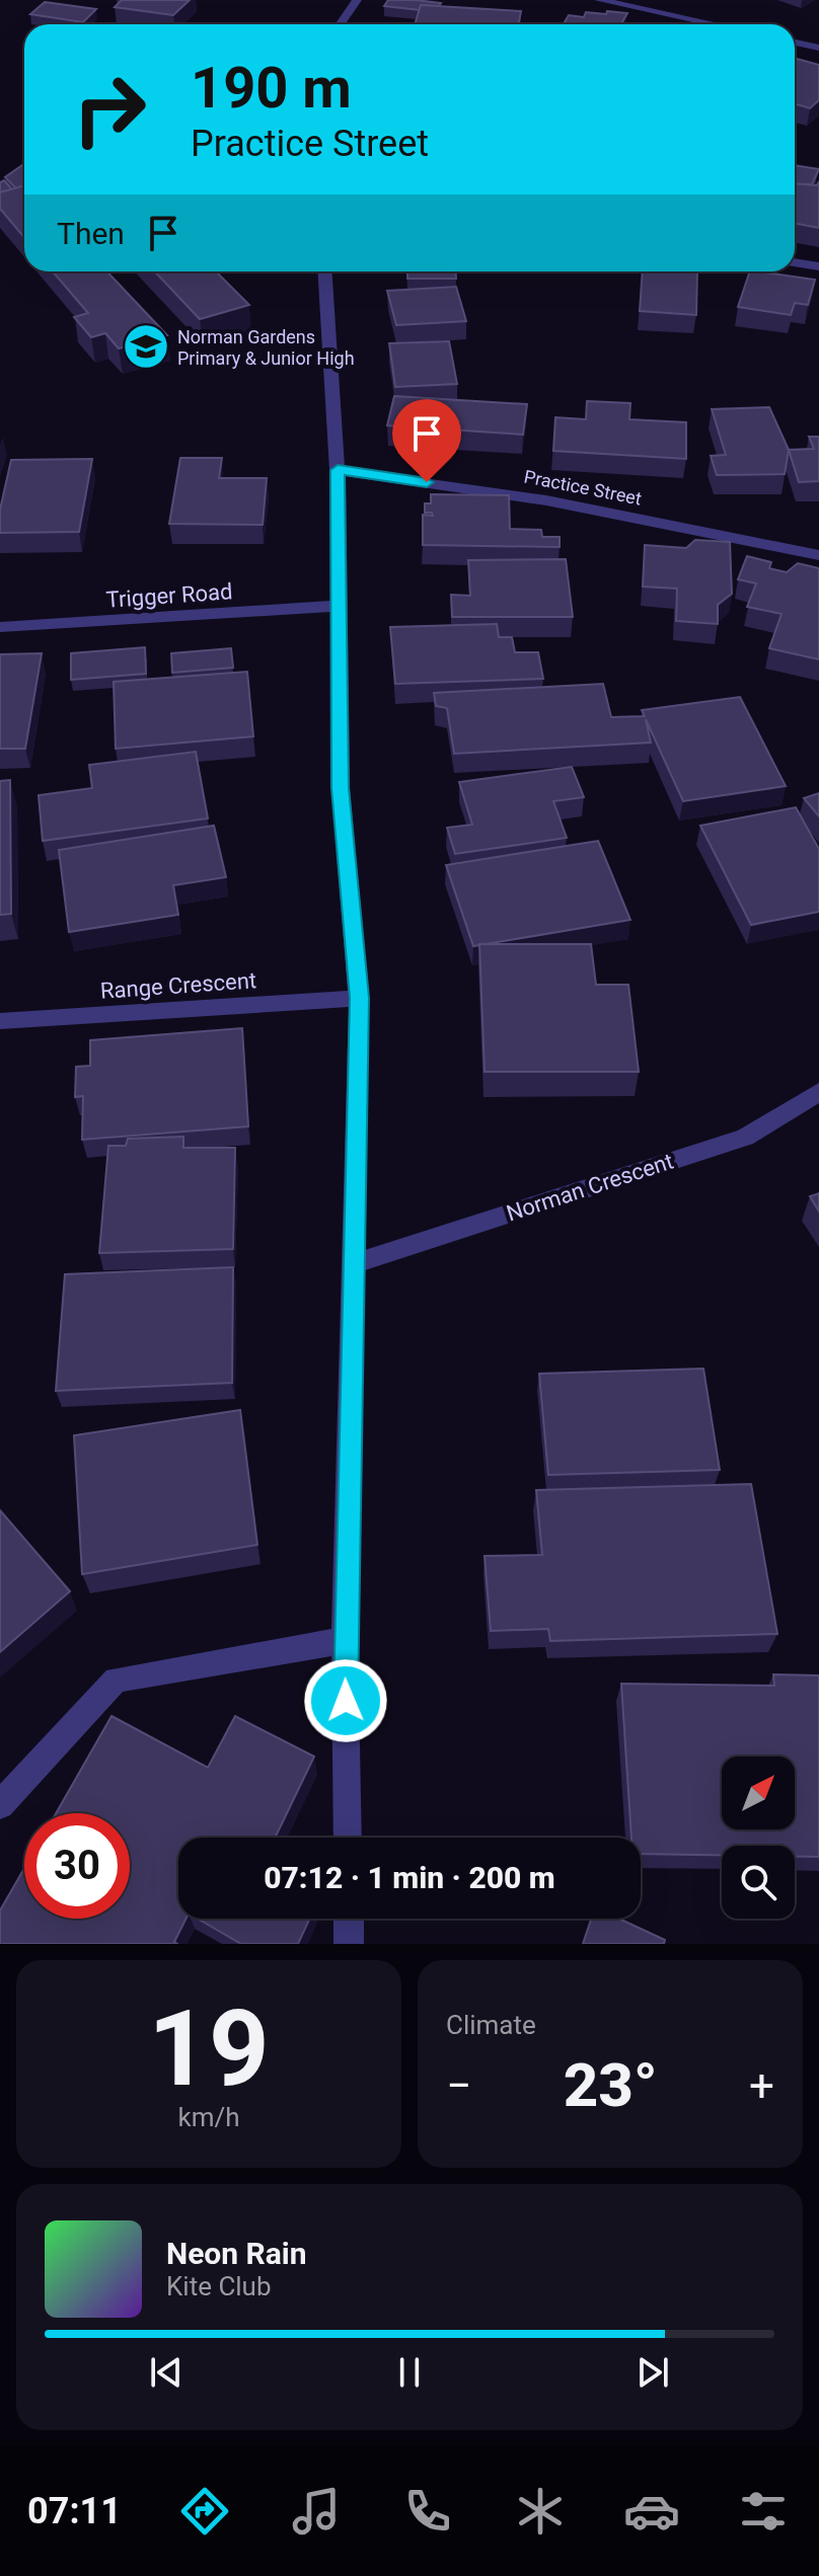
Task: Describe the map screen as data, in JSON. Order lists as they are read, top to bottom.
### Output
{
  "streets": {
    "street": [
      "Practice Street",
      "Trigger Road",
      "Range Crescent",
      "Norman Crescent"
    ]
  },
  "places": {
    "school or university": ["Norman Gardens Primary & Junior High"]
  },
  "north": "top right",
  "page": {
    "turn": ["190 m", "Practice Street"],
    "then": "Then",
    "limit": "30",
    "trip": "07:12 · 1 min · 200 m",
    "tile": [
      ["19", "km/h"],
      "Climate"
    ],
    "heat": ["−", "23°", "+"],
    "song": ["Neon Rain", "Kite Club"],
    "tabs": "07:11"
  }
}
